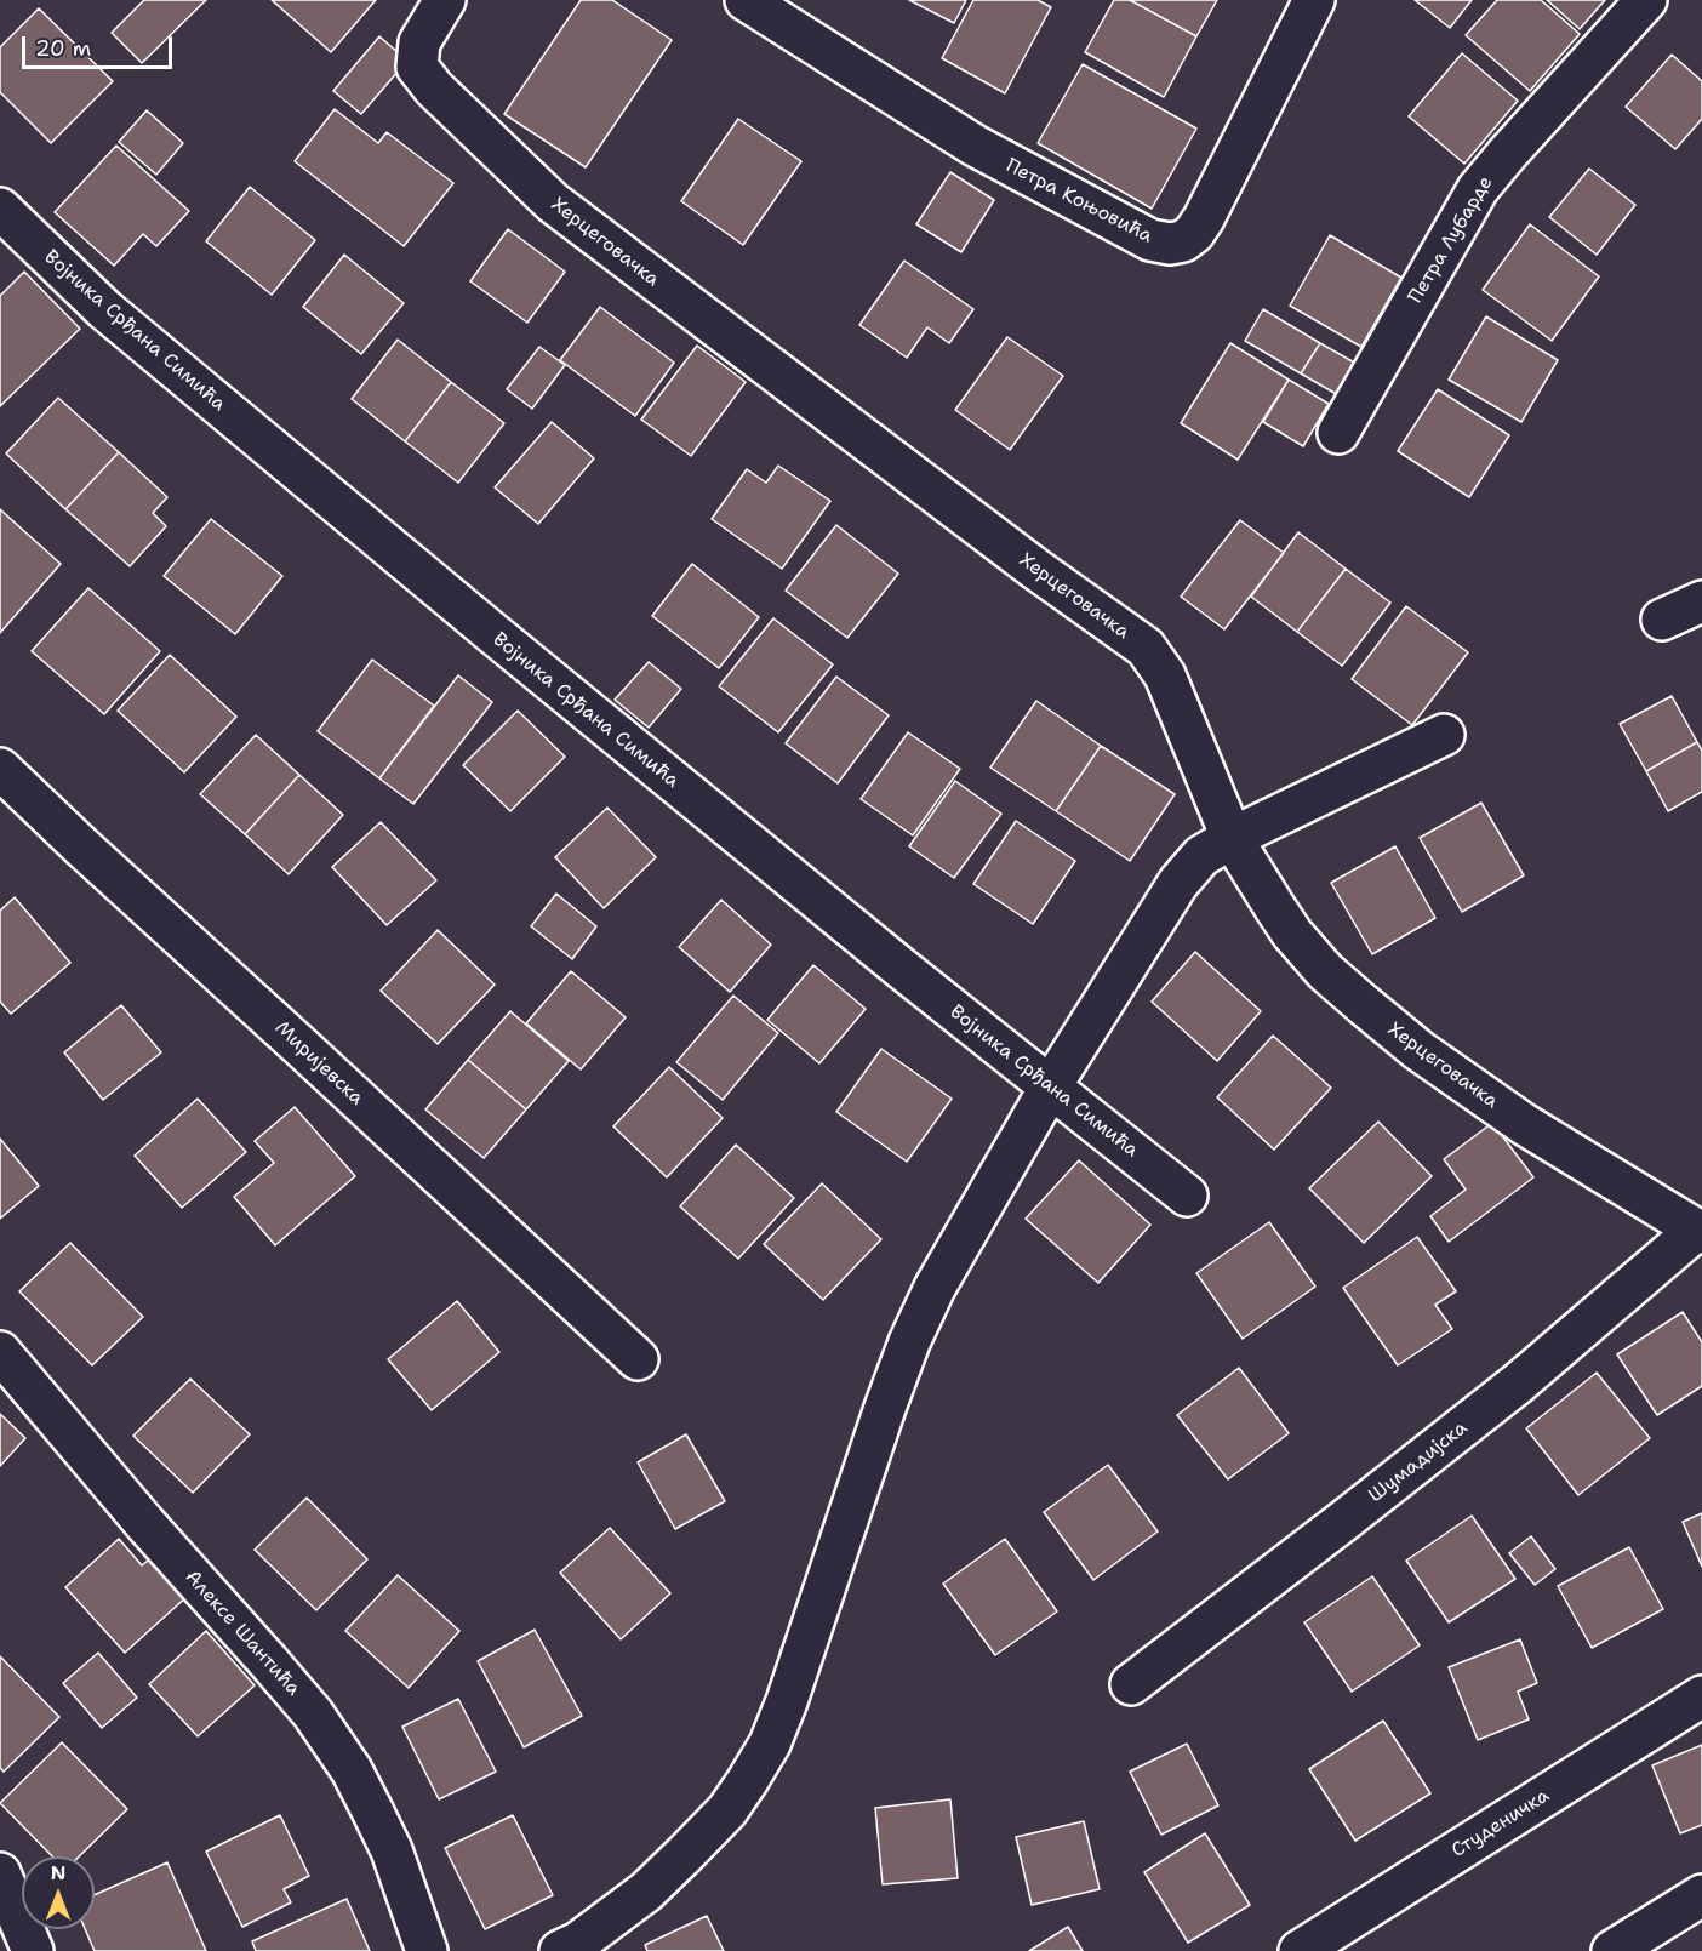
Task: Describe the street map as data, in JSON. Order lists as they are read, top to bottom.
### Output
{
  "streets": {
    "street": [
      "Петра Коњовића",
      "Петра Лубарде",
      "Херцеговачка",
      "Војника Срђана Симића",
      "Миријевска",
      "Шумадијска",
      "Алексе Шантића",
      "Студеничка"
    ]
  },
  "crossings": [
    ["Херцеговачка", "Шумадијска"]
  ],
  "scale_bar": "20 m",
  "north": "top"
}
